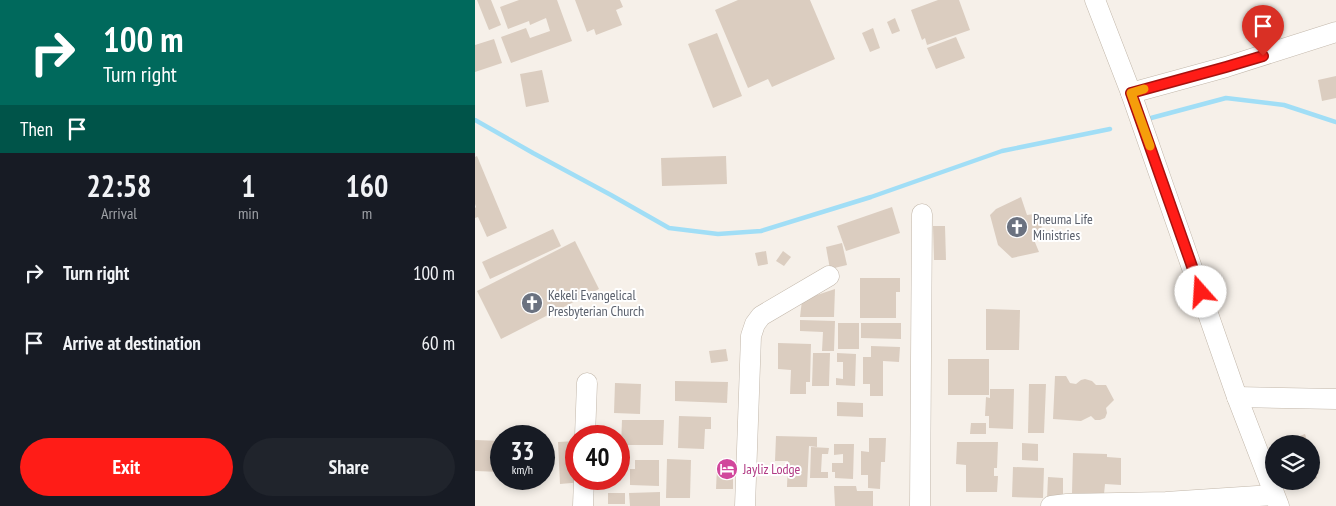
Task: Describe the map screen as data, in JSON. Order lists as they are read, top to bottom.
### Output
{
  "places": {
    "church": ["Pneuma Life Ministries", "Kekeli Evangelical Presbyterian Church"],
    "hotel": ["Jayliz Lodge"]
  },
  "page": {
    "turn": ["100 m", "Turn right"],
    "then": "Then",
    "eta": [
      "22:58",
      "Arrival",
      "1",
      "min",
      "160",
      "m"
    ],
    "list": [
      {
        "name": "Turn right",
        "value": "100 m"
      },
      {
        "name": "Arrive at destination",
        "value": "60 m"
      }
    ],
    "speed": "33 km/h",
    "limit": "40",
    "buttons": ["Exit", "Share"]
  }
}
